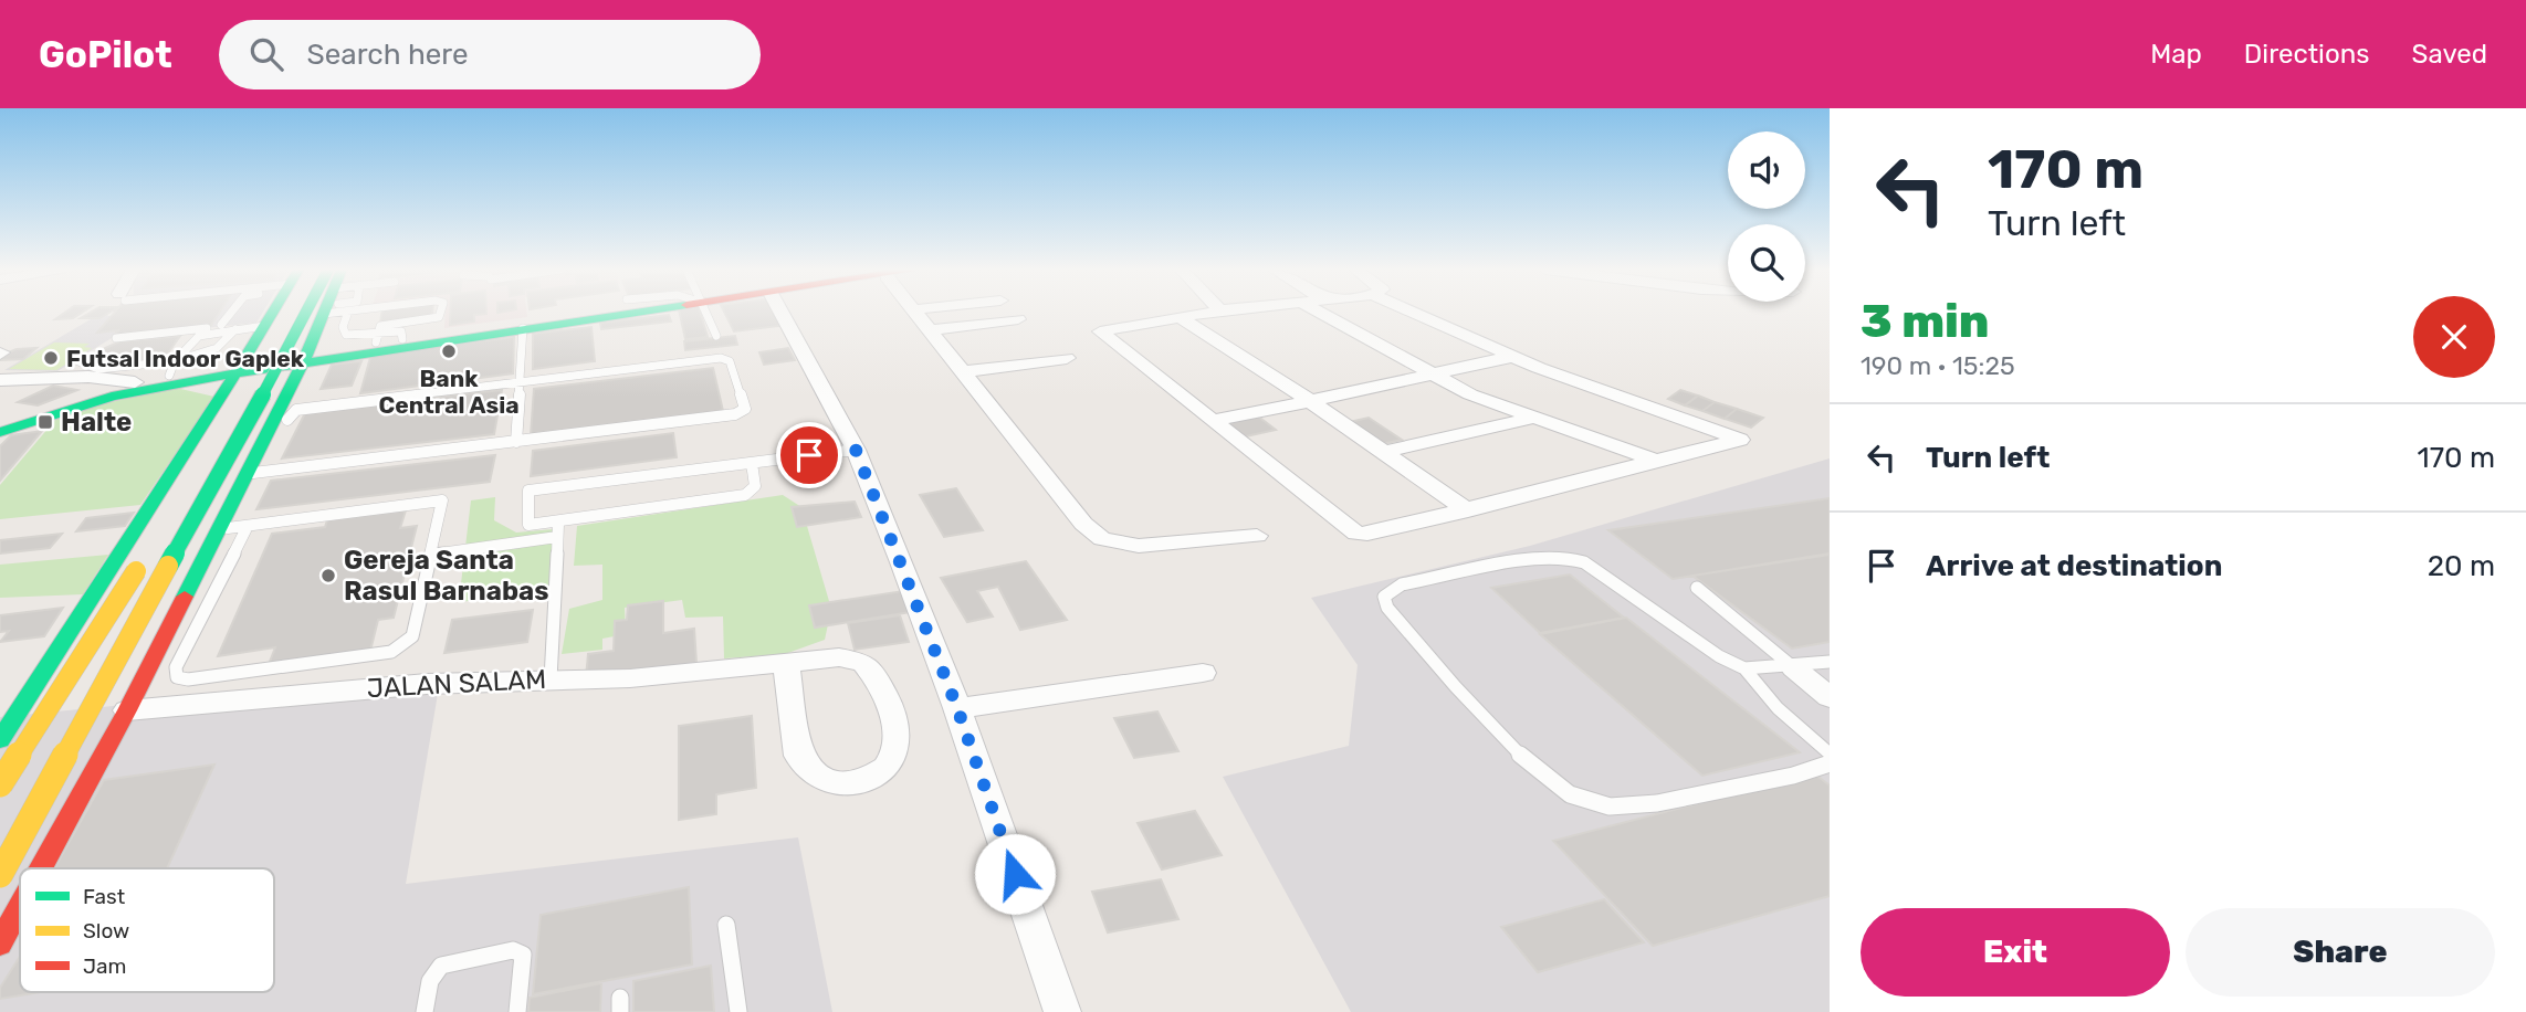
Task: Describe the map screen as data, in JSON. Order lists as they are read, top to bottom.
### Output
{
  "streets": {
    "street": ["JALAN SALAM"]
  },
  "places": {
    "other": ["Bank Central Asia", "Futsal Indoor Gaplek", "Gereja Santa Rasul Barnabas"],
    "transit": ["Halte"]
  },
  "legend": ["Fast", "Slow", "Jam"],
  "page": {
    "header": "GoPilot",
    "search": "Search here",
    "nav": ["Map", "Directions", "Saved"],
    "turn": ["170 m", "Turn left"],
    "heading": ["3 min", "190 m · 15:25"],
    "list": [
      {
        "name": "Turn left",
        "value": "170 m"
      },
      {
        "name": "Arrive at destination",
        "value": "20 m"
      }
    ],
    "buttons": ["Exit", "Share"]
  }
}
